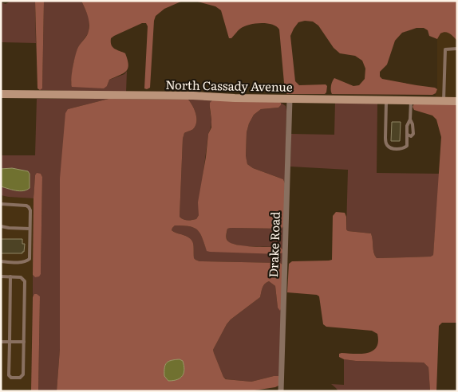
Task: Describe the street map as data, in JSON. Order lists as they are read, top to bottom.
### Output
{
  "streets": {
    "main road": ["North Cassady Avenue"],
    "street": ["Drake Road"]
  },
  "crossings": [
    ["North Cassady Avenue", "Drake Road"]
  ]
}
